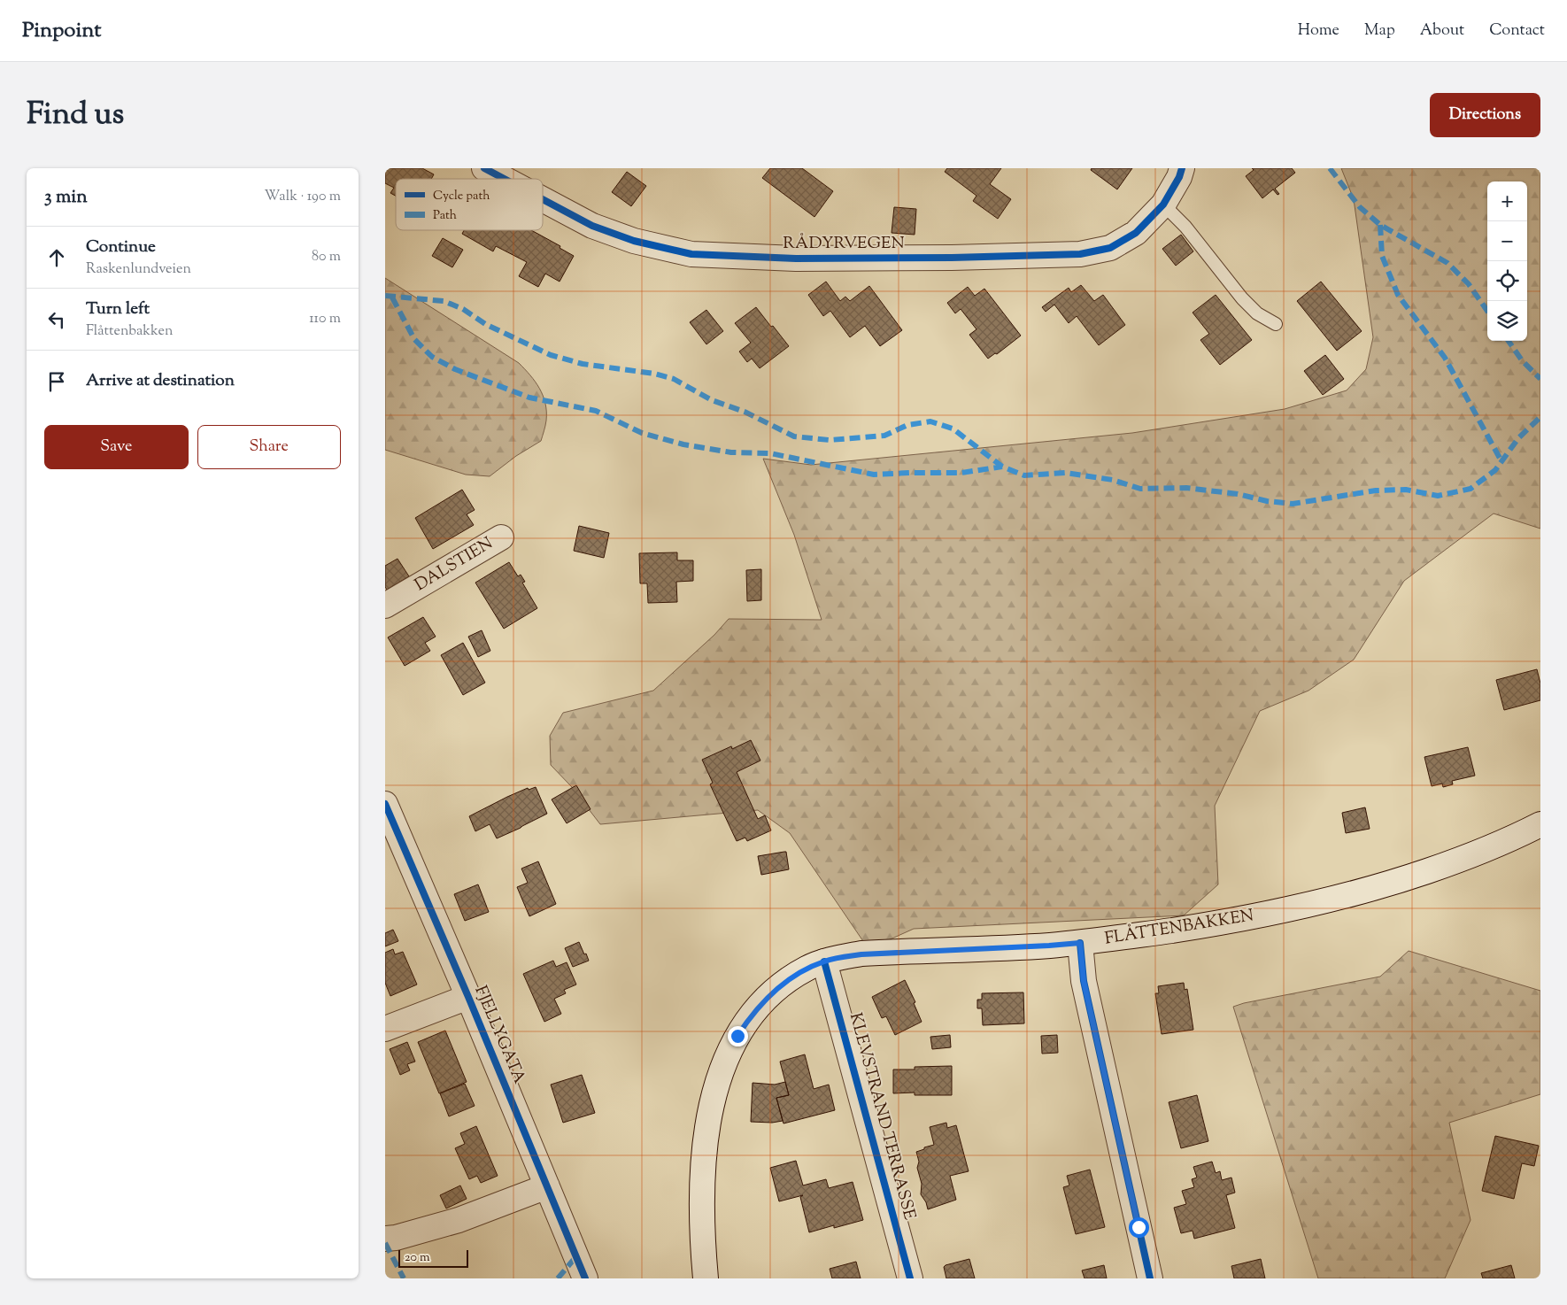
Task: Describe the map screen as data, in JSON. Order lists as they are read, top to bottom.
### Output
{
  "streets": {
    "street": [
      "RÅDYRVEGEN",
      "DALSTIEN",
      "FLÅTTENBAKKEN",
      "FJELLYGATA",
      "KLEVSTRAND TERRASSE"
    ]
  },
  "crossings": [
    ["FLÅTTENBAKKEN", "KLEVSTRAND TERRASSE"]
  ],
  "legend": ["Cycle path", "Path"],
  "scale_bar": "20 m",
  "page": {
    "header": "Pinpoint",
    "nav": [
      "Home",
      "Map",
      "About",
      "Contact"
    ],
    "title": "Find us",
    "buttons": [
      "Directions",
      ["Save", "Share"]
    ],
    "heading": ["3 min", "Walk · 190 m"],
    "map_buttons": ["+", "−"],
    "list": [
      ["Continue", "Raskenlundveien", "80 m"],
      ["Turn left", "Flåttenbakken", "110 m"],
      "Arrive at destination"
    ],
    "scale": "20 m"
  }
}
